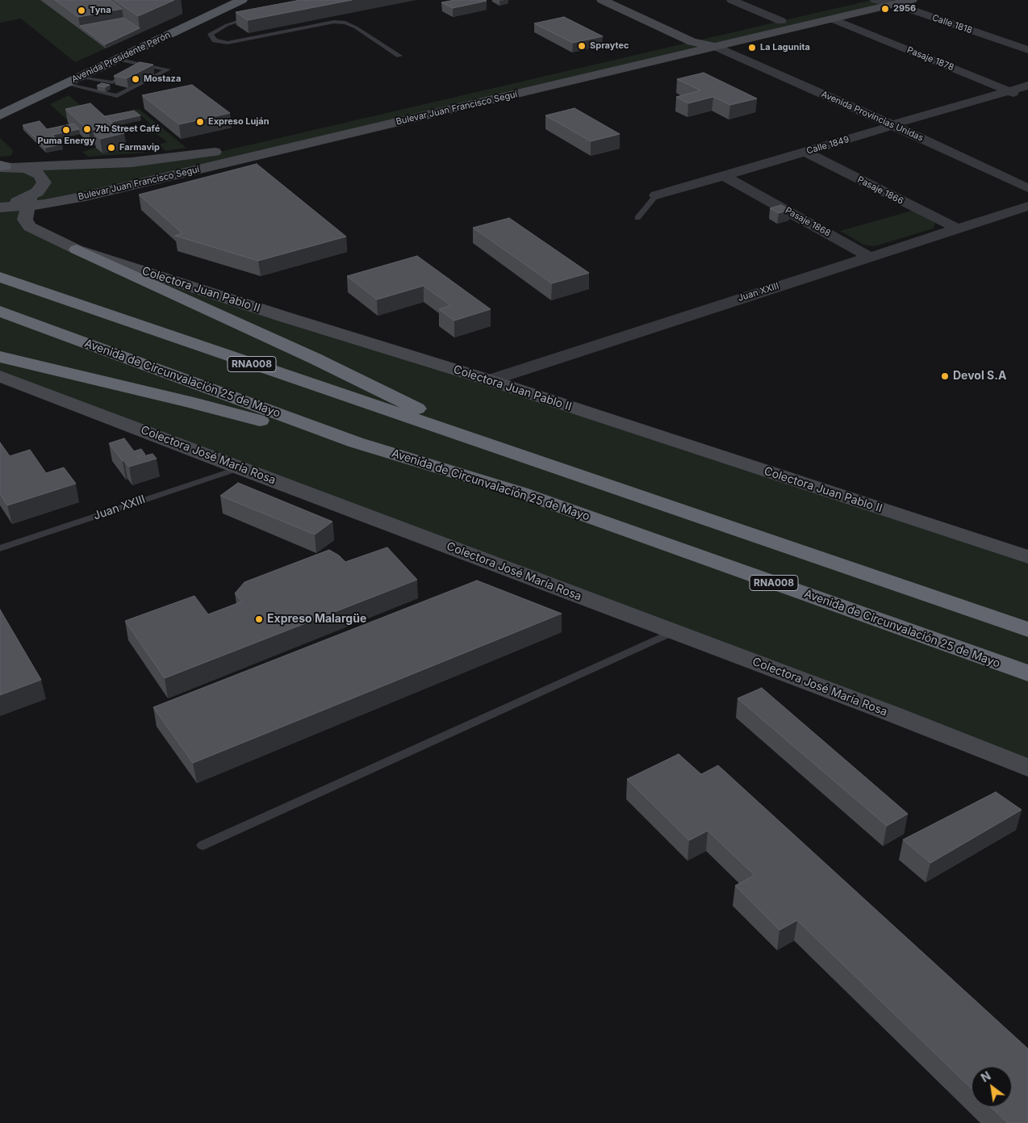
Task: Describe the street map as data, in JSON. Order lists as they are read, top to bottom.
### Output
{
  "streets": {
    "highway": ["RNA008", "Avenida de Circunvalación 25 de Mayo"],
    "main road": [
      "Avenida Presidente Perón",
      "Bulevar Juan Francisco Seguí",
      "Avenida Provincias Unidas",
      "Colectora Juan Pablo II",
      "Colectora José María Rosa"
    ],
    "street": [
      "Calle 1818",
      "Pasaje 1878",
      "Calle 1849",
      "Pasaje 1866",
      "Pasaje 1868",
      "Juan XXIII"
    ]
  },
  "crossings": [
    ["Calle 1818", "Bulevar Juan Francisco Seguí"],
    ["Pasaje 1878", "Bulevar Juan Francisco Seguí"],
    ["Pasaje 1878", "Calle 1849"],
    ["Bulevar Juan Francisco Seguí", "Avenida Provincias Unidas"],
    ["Bulevar Juan Francisco Seguí", "Colectora Juan Pablo II"],
    ["Avenida Provincias Unidas", "Calle 1849"],
    ["Calle 1849", "Pasaje 1866"],
    ["Calle 1849", "Pasaje 1868"],
    ["Pasaje 1866", "Juan XXIII"],
    ["Pasaje 1868", "Juan XXIII"],
    ["Colectora Juan Pablo II", "Juan XXIII"],
    ["Colectora Juan Pablo II", "RNA008"],
    ["Juan XXIII", "Colectora José María Rosa"]
  ],
  "places": [
    "2956",
    "Tyna",
    "Spraytec",
    "La Lagunita",
    "Mostaza",
    "Expreso Luján",
    "7th Street Café",
    "Puma Energy",
    "Farmavip",
    "Devol S.A",
    "Expreso Malargüe"
  ],
  "north": "top left"
}
